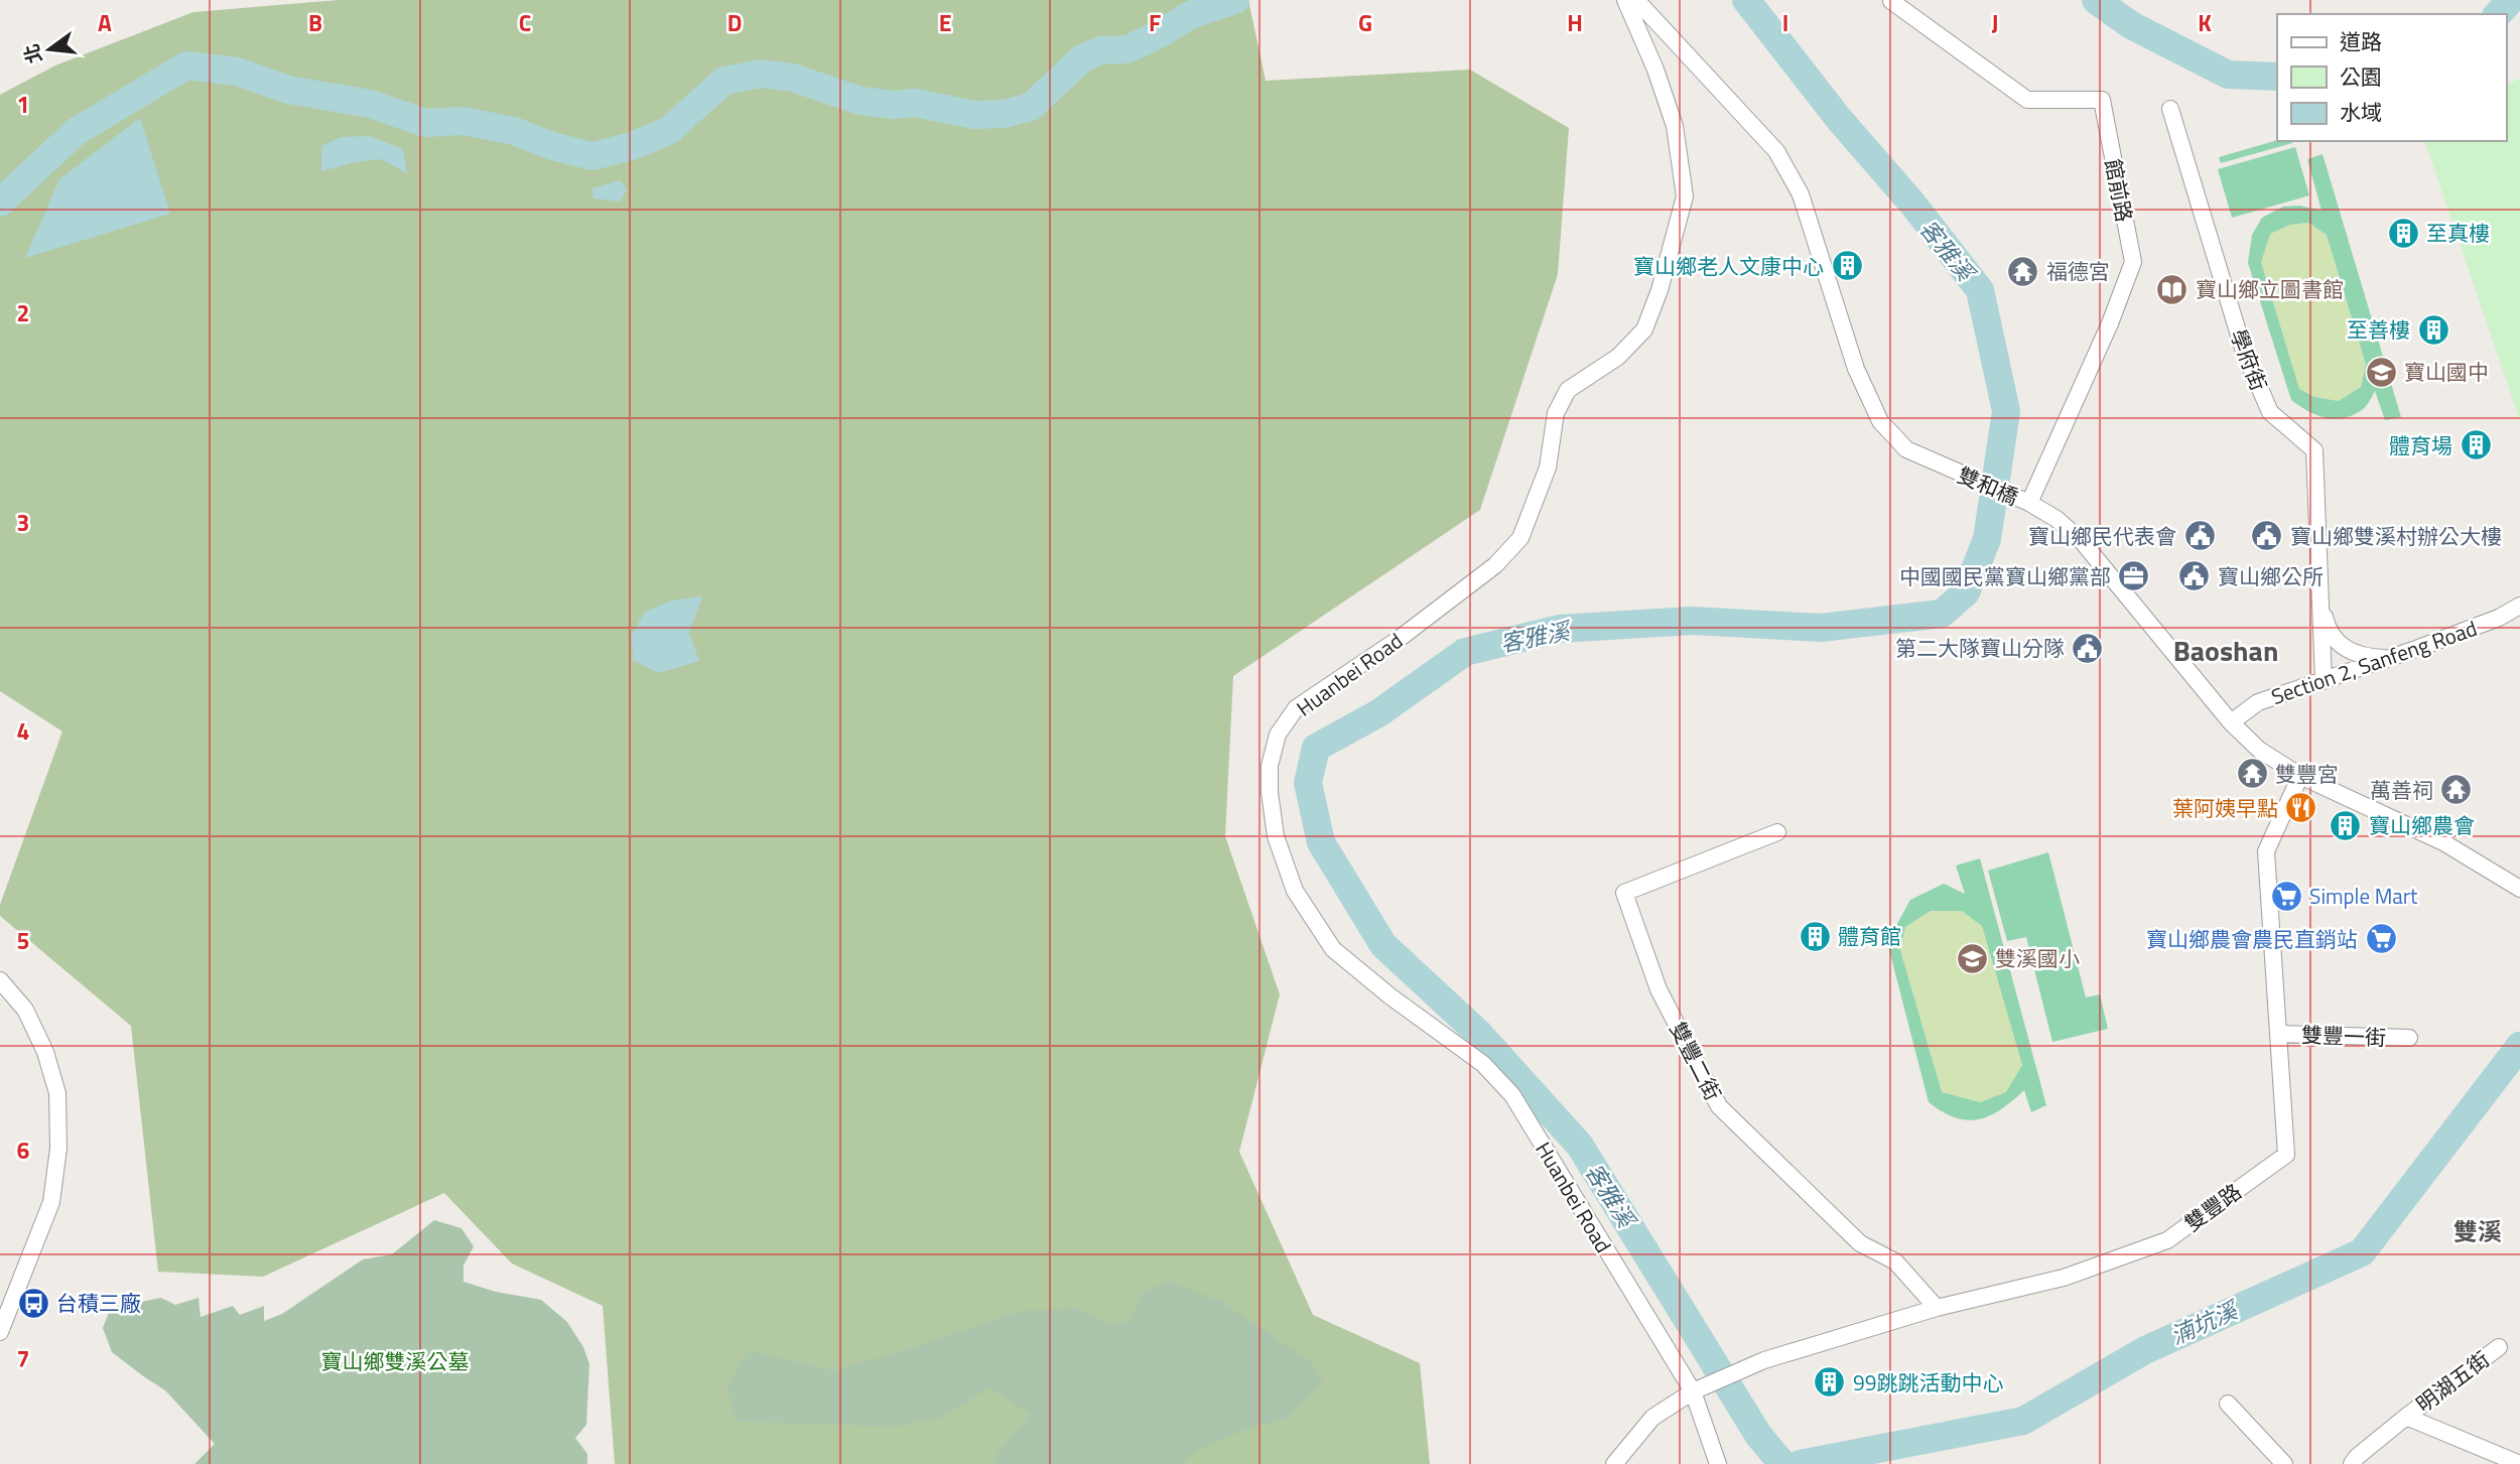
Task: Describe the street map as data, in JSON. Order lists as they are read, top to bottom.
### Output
{
  "streets": {
    "street": [
      "館前路",
      "學府街",
      "雙和橋",
      "Section 2, Sanfeng Road",
      "Huanbei Road",
      "雙豐一街",
      "雙豐二街",
      "雙豐路",
      "明湖五街"
    ]
  },
  "crossings": [
    ["館前路", "雙和橋"],
    ["學府街", "Section 2, Sanfeng Road"],
    ["雙和橋", "Section 2, Sanfeng Road"],
    ["雙和橋", "雙豐路"],
    ["Huanbei Road", "雙豐路"],
    ["雙豐一街", "雙豐路"],
    ["雙豐二街", "雙豐路"]
  ],
  "districts": ["Baoshan", "雙溪"],
  "water": ["客雅溪", "湳坑溪"],
  "parks": ["寶山鄉雙溪公墓"],
  "places": {
    "building": [
      "至真樓",
      "寶山鄉老人文康中心",
      "至善樓",
      "體育場",
      "寶山鄉農會",
      "體育館",
      "99跳跳活動中心"
    ],
    "temple": ["福德宮", "雙豐宮", "萬善祠"],
    "library": ["寶山鄉立圖書館"],
    "school or university": ["寶山國中", "雙溪國小"],
    "public building": [
      "寶山鄉民代表會",
      "寶山鄉雙溪村辦公大樓",
      "寶山鄉公所",
      "第二大隊寶山分隊"
    ],
    "office": ["中國國民黨寶山鄉黨部"],
    "restaurant": ["葉阿姨早點"],
    "supermarket": ["Simple Mart", "寶山鄉農會農民直銷站"],
    "bus stop": ["台積三廠"]
  },
  "legend": ["道路", "公園", "水域"],
  "north": "left",
  "grid": {
    "columns": [
      "A",
      "B",
      "C",
      "D",
      "E",
      "F",
      "G",
      "H",
      "I",
      "J",
      "K"
    ],
    "rows": [
      "1",
      "2",
      "3",
      "4",
      "5",
      "6",
      "7"
    ]
  }
}
